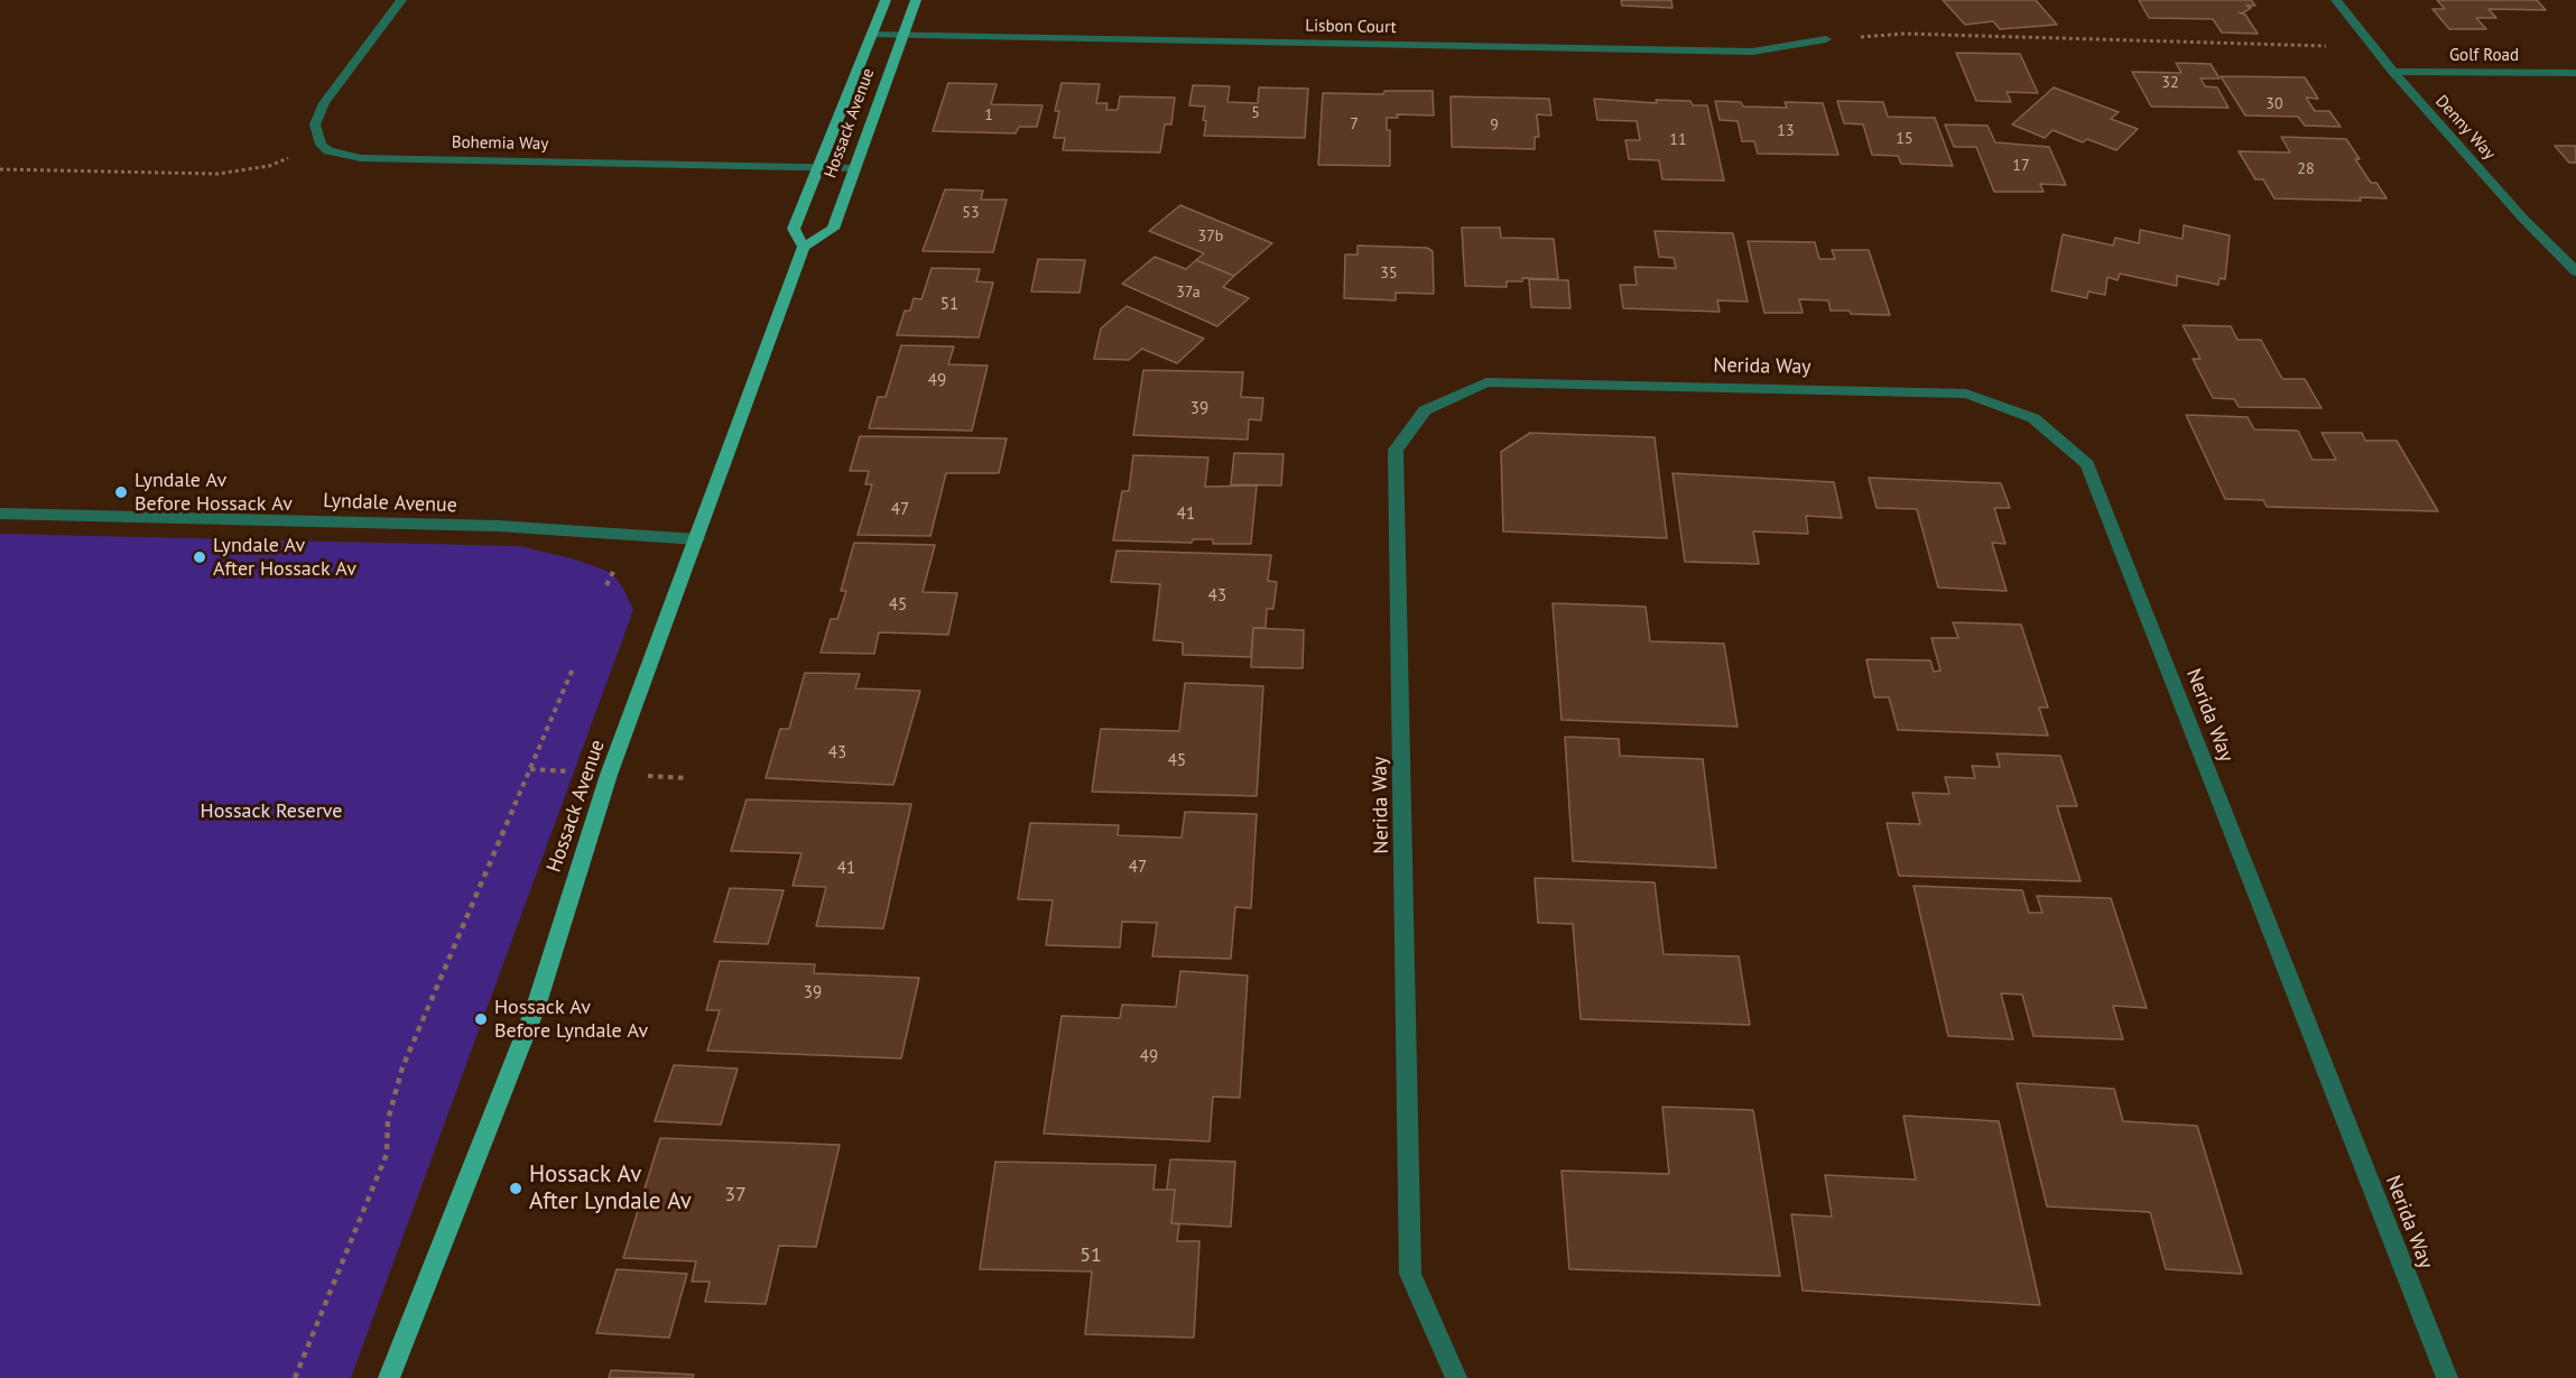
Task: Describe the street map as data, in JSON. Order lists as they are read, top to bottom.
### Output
{
  "streets": {
    "main road": ["Hossack Avenue"],
    "street": [
      "Lisbon Court",
      "Golf Road",
      "Denny Way",
      "Bohemia Way",
      "Nerida Way",
      "Lyndale Avenue"
    ]
  },
  "crossings": [
    ["Lisbon Court", "Hossack Avenue"],
    ["Golf Road", "Denny Way"],
    ["Hossack Avenue", "Bohemia Way"],
    ["Hossack Avenue", "Lyndale Avenue"]
  ],
  "parks": ["Hossack Reserve"],
  "places": [
    "Lyndale Av Before Hossack Av",
    "Lyndale Av After Hossack Av",
    "Hossack Av Before Lyndale Av",
    "Hossack Av After Lyndale Av"
  ],
  "house_numbers": [
    "32",
    "30",
    "5",
    "1",
    "7",
    "9",
    "13",
    "15",
    "11",
    "17",
    "28",
    "53",
    "37b",
    "35",
    "37a",
    "51",
    "49",
    "39",
    "47",
    "41",
    "43",
    "45",
    "43",
    "45",
    "47",
    "41",
    "39",
    "49",
    "37",
    "51"
  ]
}
